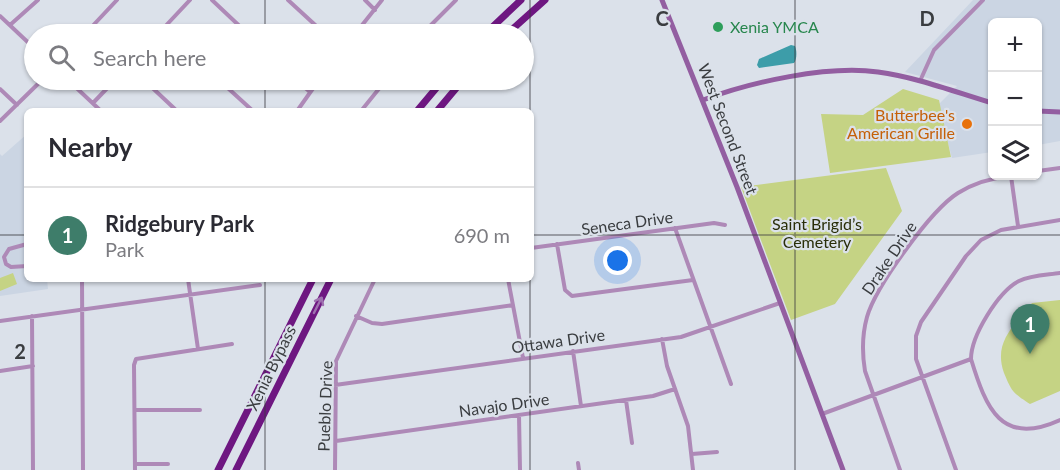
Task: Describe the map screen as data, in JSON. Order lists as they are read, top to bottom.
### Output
{
  "streets": {
    "highway": ["Xenia Bypass"],
    "main road": ["West Second Street"],
    "street": [
      "Seneca Drive",
      "Drake Drive",
      "Ottawa Drive",
      "Navajo Drive",
      "Pueblo Drive"
    ]
  },
  "crossings": [
    ["West Second Street", "Ottawa Drive"],
    ["Ottawa Drive", "Pueblo Drive"],
    ["Navajo Drive", "Pueblo Drive"]
  ],
  "parks": ["Saint Brigid’s Cemetery"],
  "places": ["Xenia YMCA", "Butterbee's American Grille"],
  "page": {
    "map_buttons": ["+", "−"],
    "search": "Search here",
    "heading": "Nearby",
    "list": [
      {
        "mark": "1",
        "name": "Ridgebury Park",
        "note": "Park",
        "value": "690 m"
      }
    ],
    "pins": "1"
  },
  "grid": {
    "columns": ["C", "D"],
    "rows": ["2"]
  }
}
